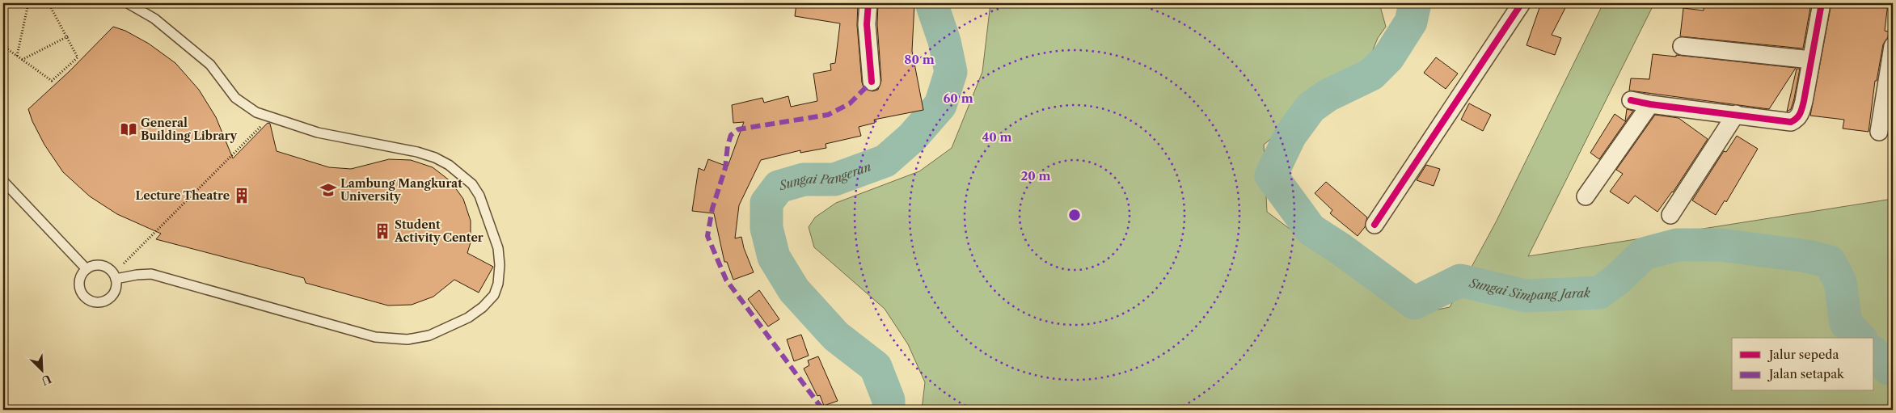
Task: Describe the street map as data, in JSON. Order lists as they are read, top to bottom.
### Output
{
  "water": ["Sungai Pangeran", "Sungai Simpang Jarak"],
  "places": {
    "library": ["General Building Library"],
    "school or university": ["Lambung Mangkurat University"],
    "building": ["Lecture Theatre", "Student Activity Center"]
  },
  "legend": ["Jalur sepeda", "Jalan setapak"],
  "north": "bottom right",
  "rings": [
    "80 m",
    "60 m",
    "40 m",
    "20 m"
  ]
}
